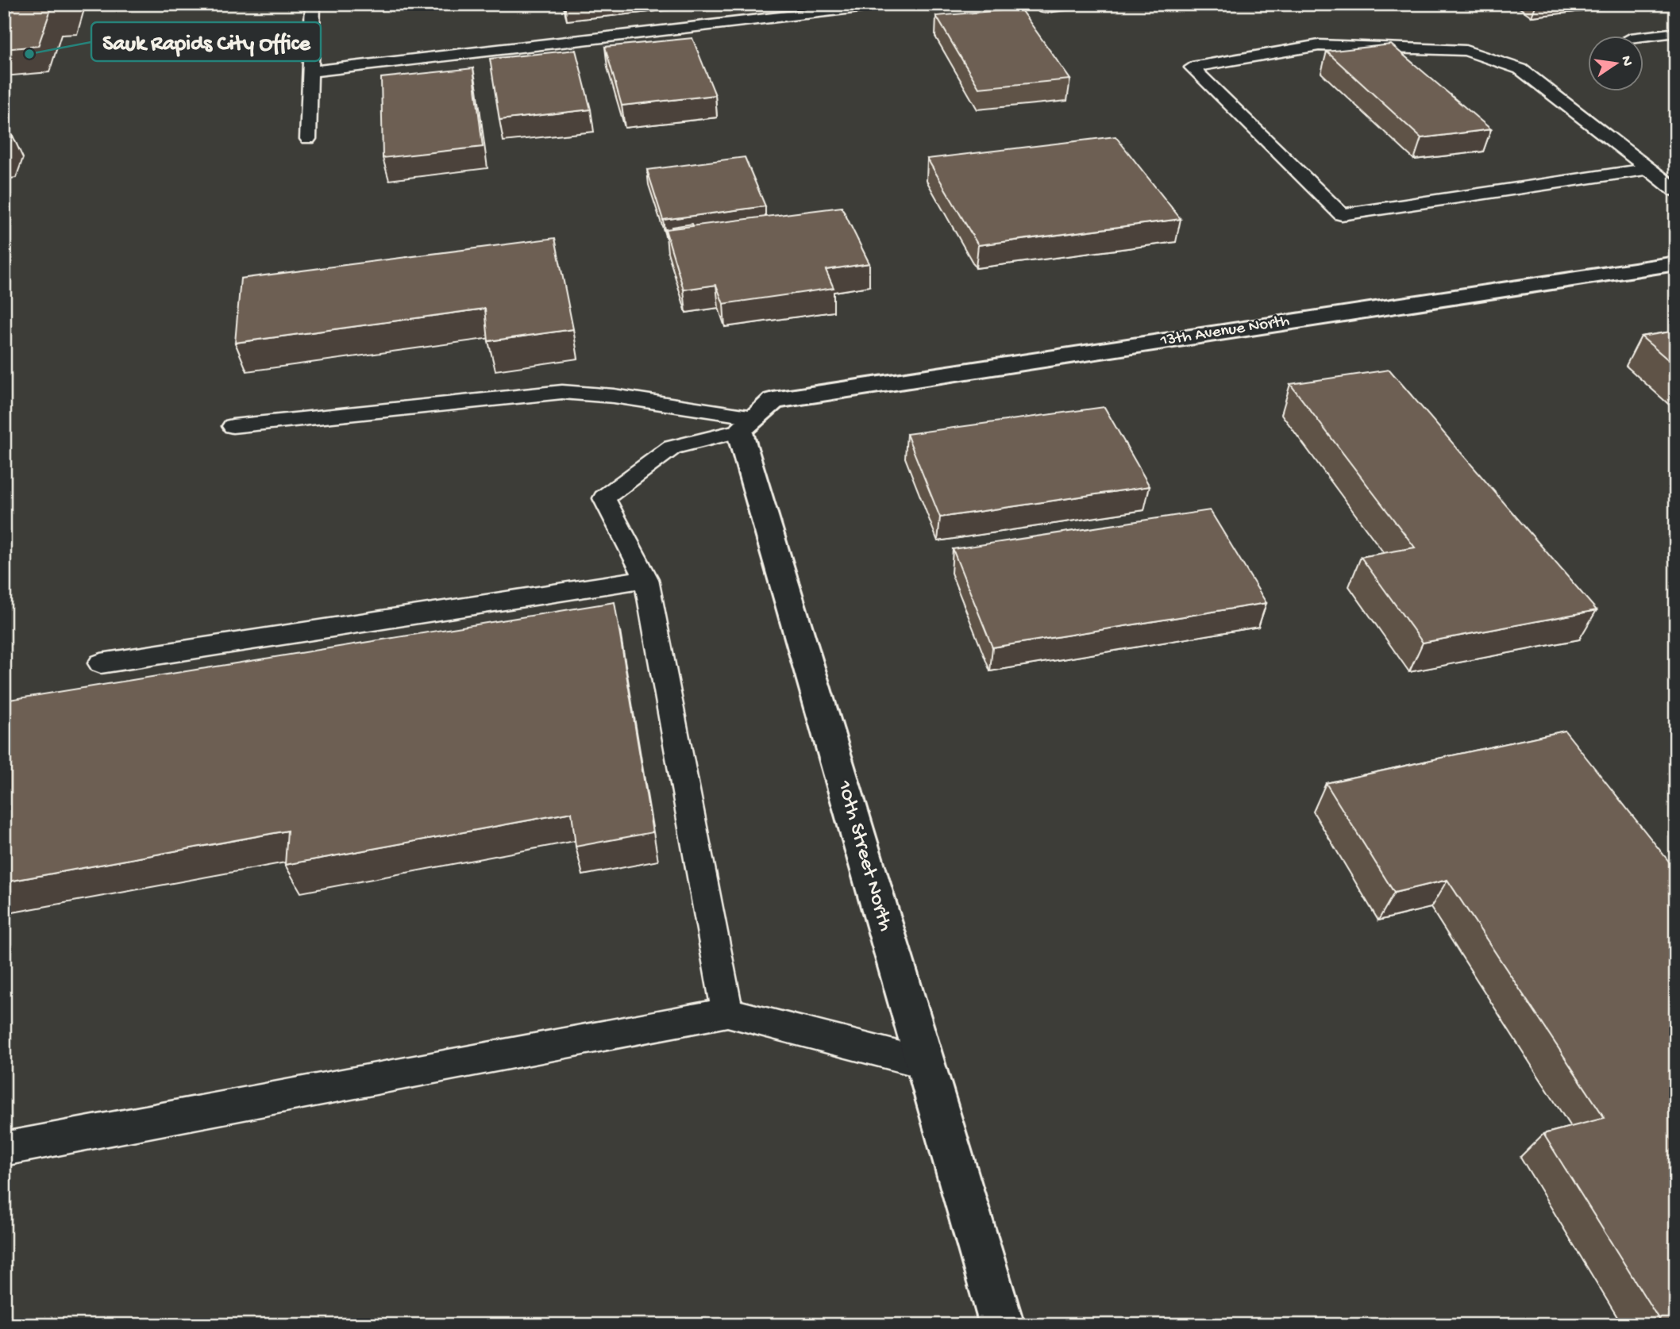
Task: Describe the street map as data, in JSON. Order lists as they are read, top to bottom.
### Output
{
  "streets": {
    "street": ["13th Avenue North", "10th Street North"]
  },
  "crossings": [
    ["13th Avenue North", "10th Street North"]
  ],
  "places": ["Sauk Rapids City Office"],
  "north": "right"
}
